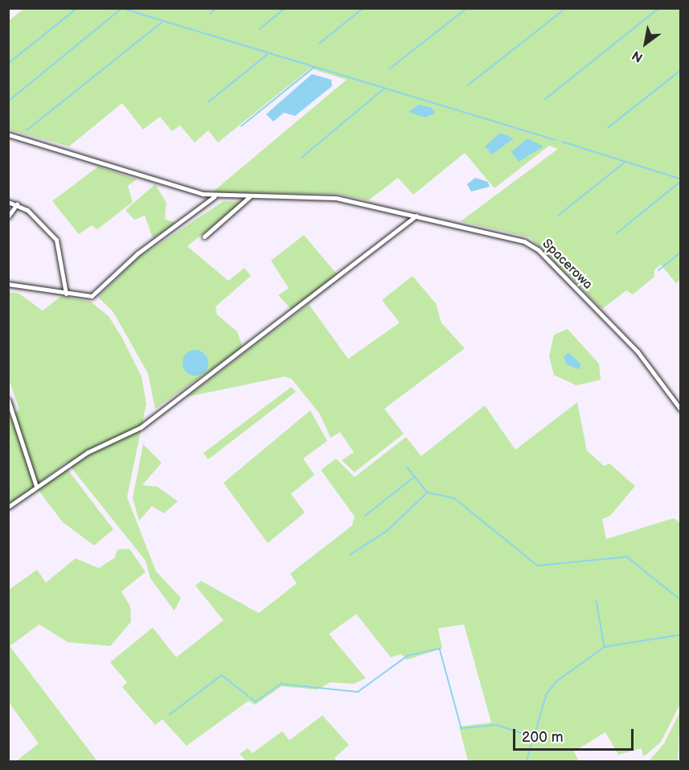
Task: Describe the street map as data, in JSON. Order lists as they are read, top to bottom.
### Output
{
  "streets": {
    "street": ["Spacerowa"]
  },
  "scale_bar": "200 m",
  "north": "bottom left"
}
